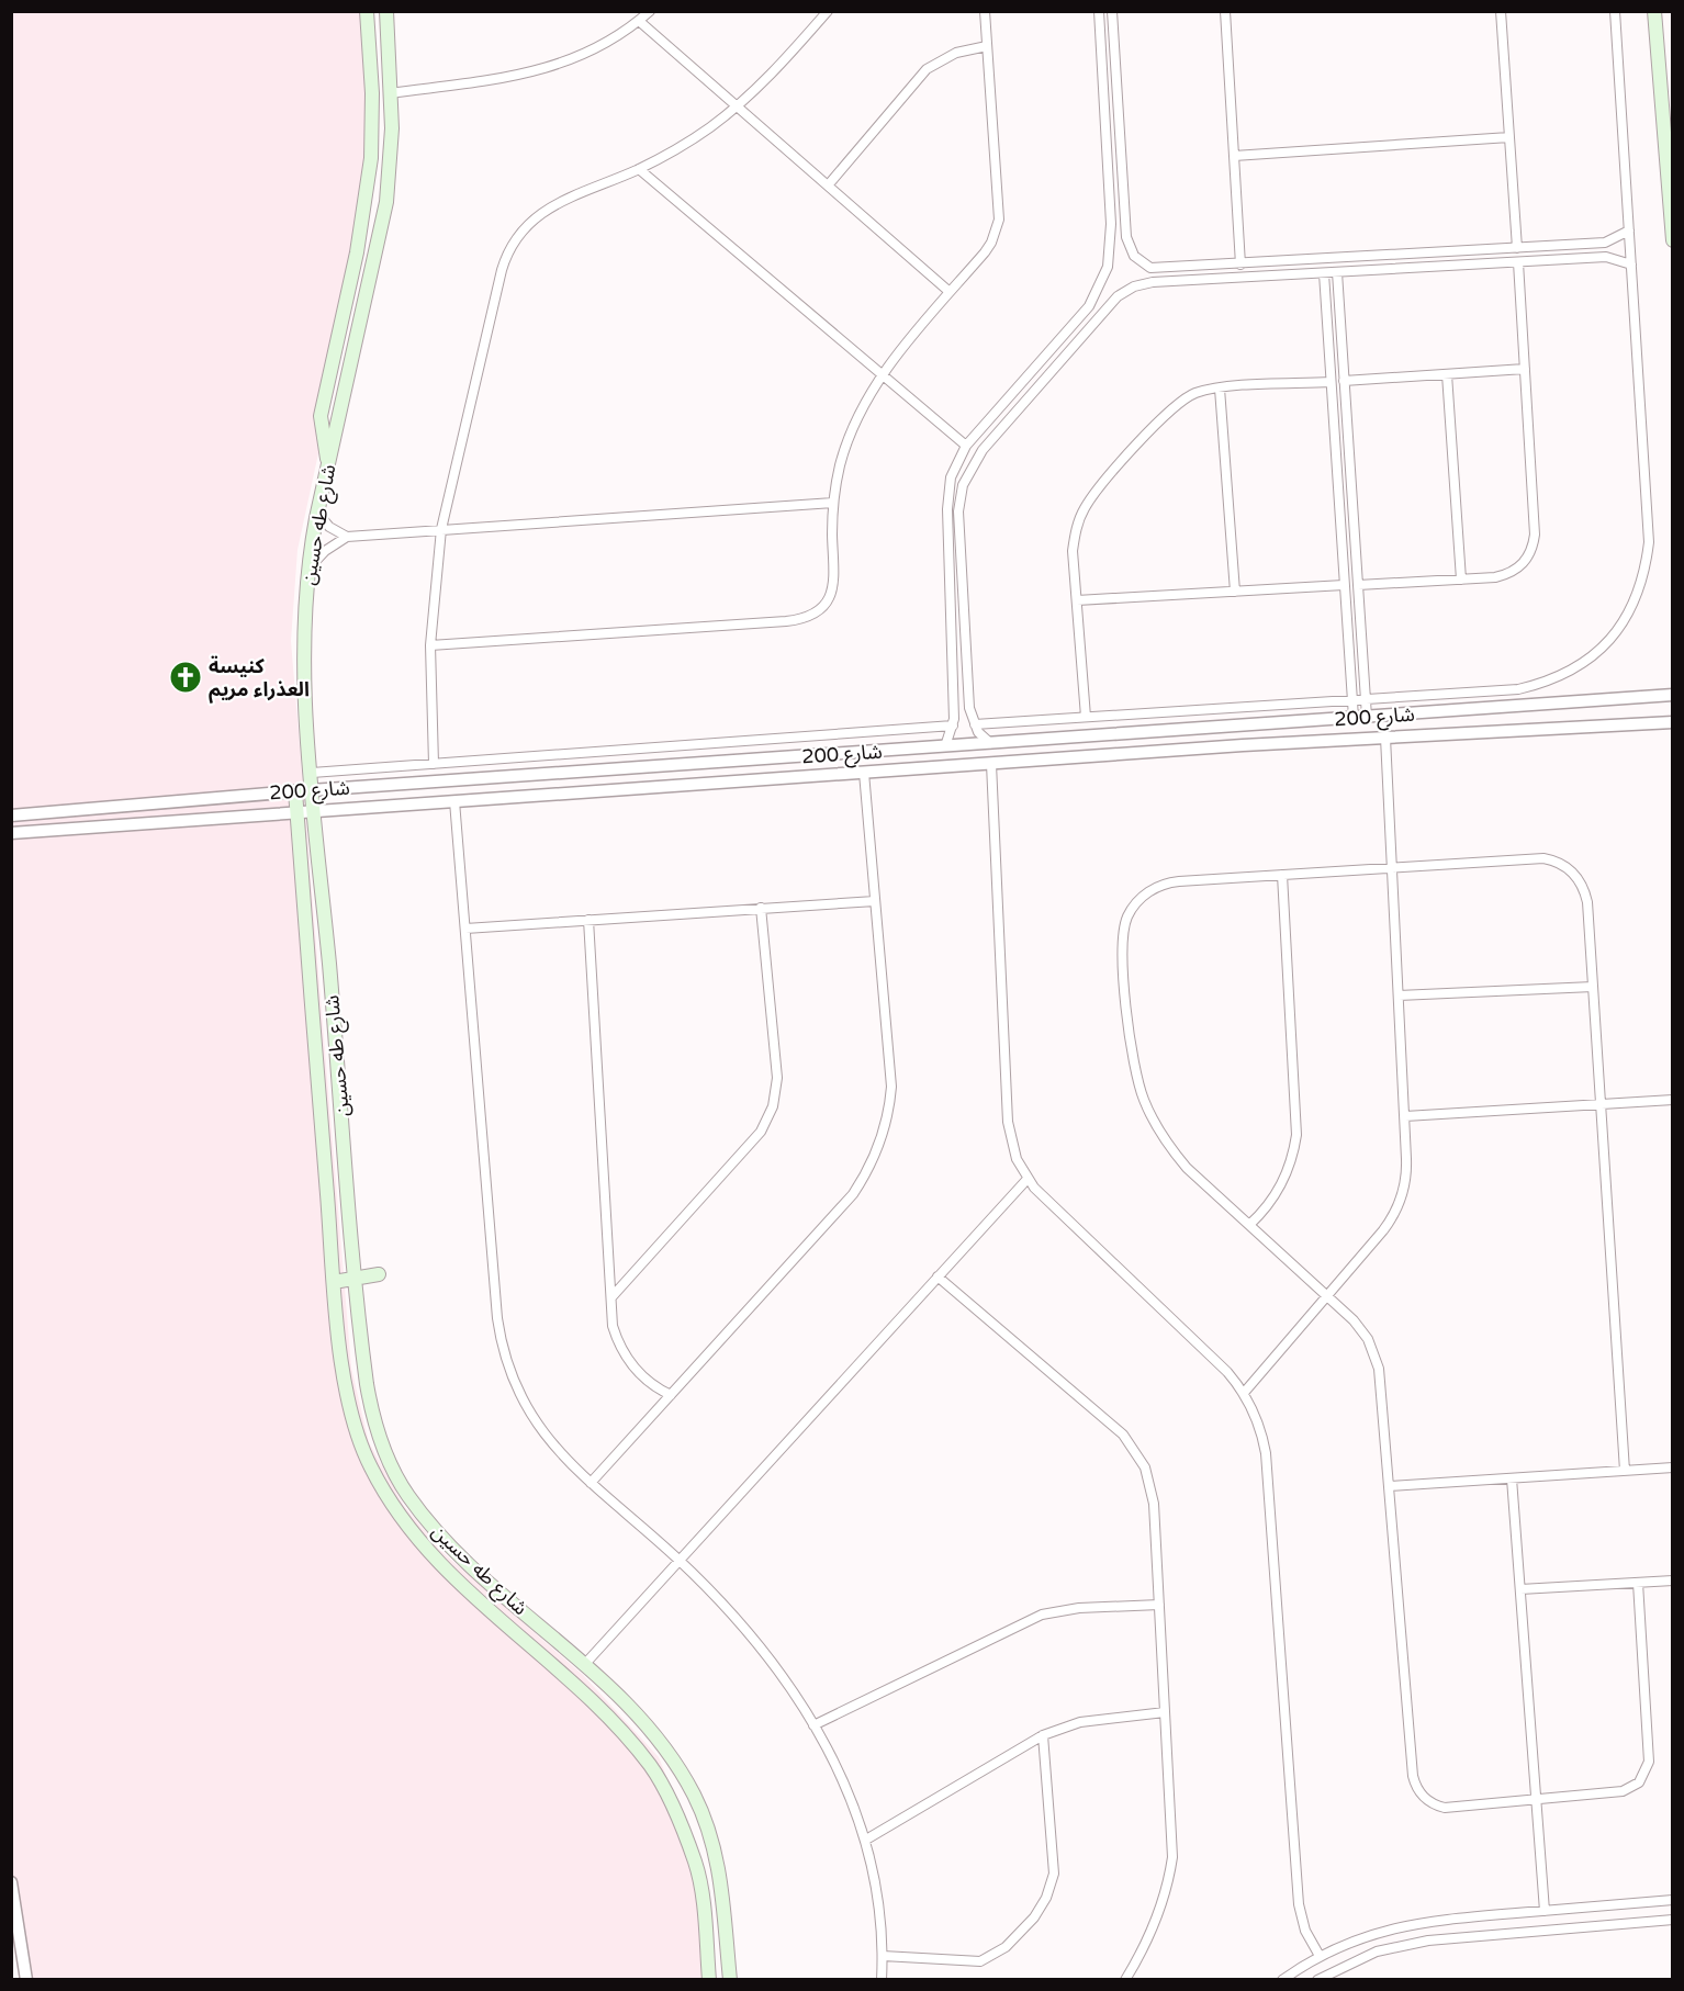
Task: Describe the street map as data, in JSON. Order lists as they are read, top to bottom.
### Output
{
  "streets": {
    "main road": ["شارع طه حسين"],
    "street": ["شارع 200"]
  },
  "crossings": [
    ["شارع طه حسين", "شارع 200"]
  ],
  "places": {
    "church": ["كنيسة العذراء مريم"]
  }
}
